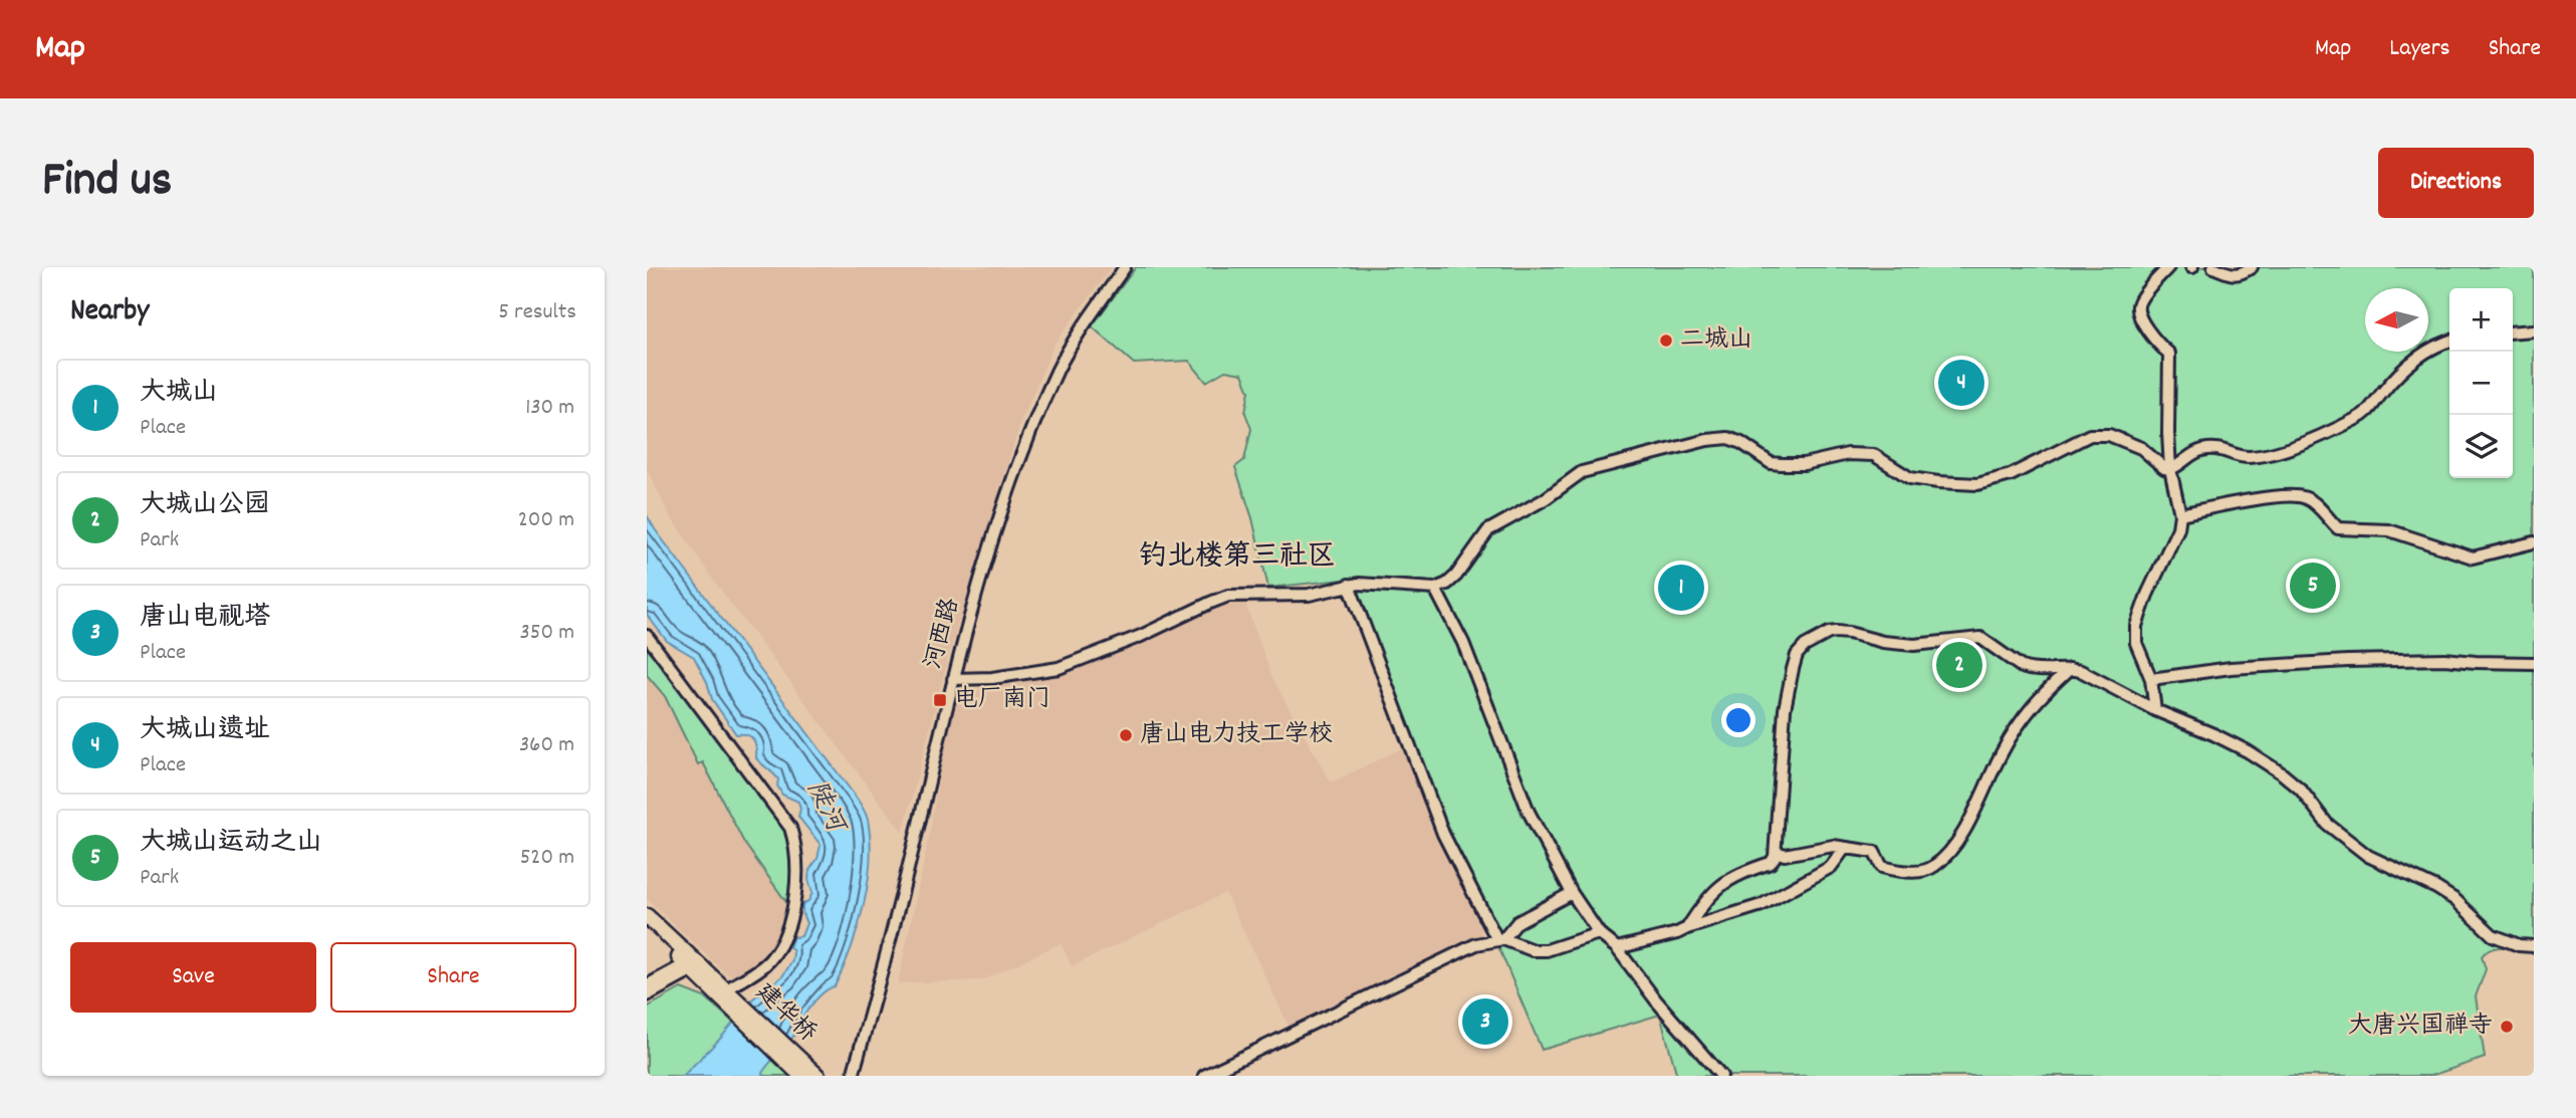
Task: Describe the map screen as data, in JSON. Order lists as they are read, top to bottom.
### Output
{
  "streets": {
    "main road": ["建华桥"],
    "street": ["河西路"]
  },
  "districts": ["钓北楼第三社区"],
  "water": ["陡河"],
  "places": {
    "other": ["二城山", "唐山电力技工学校", "大唐兴国禅寺"],
    "transit": ["电厂南门"]
  },
  "north": "left",
  "page": {
    "header": "Map",
    "nav": ["Map", "Layers", "Share"],
    "title": "Find us",
    "buttons": [
      "Directions",
      ["Save", "Share"]
    ],
    "heading": ["Nearby", "5 results"],
    "map_buttons": ["+", "−"],
    "pins": [
      "4",
      "5",
      "1",
      "2",
      "3"
    ],
    "list": [
      {
        "mark": "1",
        "name": "大城山",
        "note": "Place",
        "value": "130 m"
      },
      {
        "mark": "2",
        "name": "大城山公园",
        "note": "Park",
        "value": "200 m"
      },
      {
        "mark": "3",
        "name": "唐山电视塔",
        "note": "Place",
        "value": "350 m"
      },
      {
        "mark": "4",
        "name": "大城山遗址",
        "note": "Place",
        "value": "360 m"
      },
      {
        "mark": "5",
        "name": "大城山运动之山",
        "note": "Park",
        "value": "520 m"
      }
    ]
  }
}
